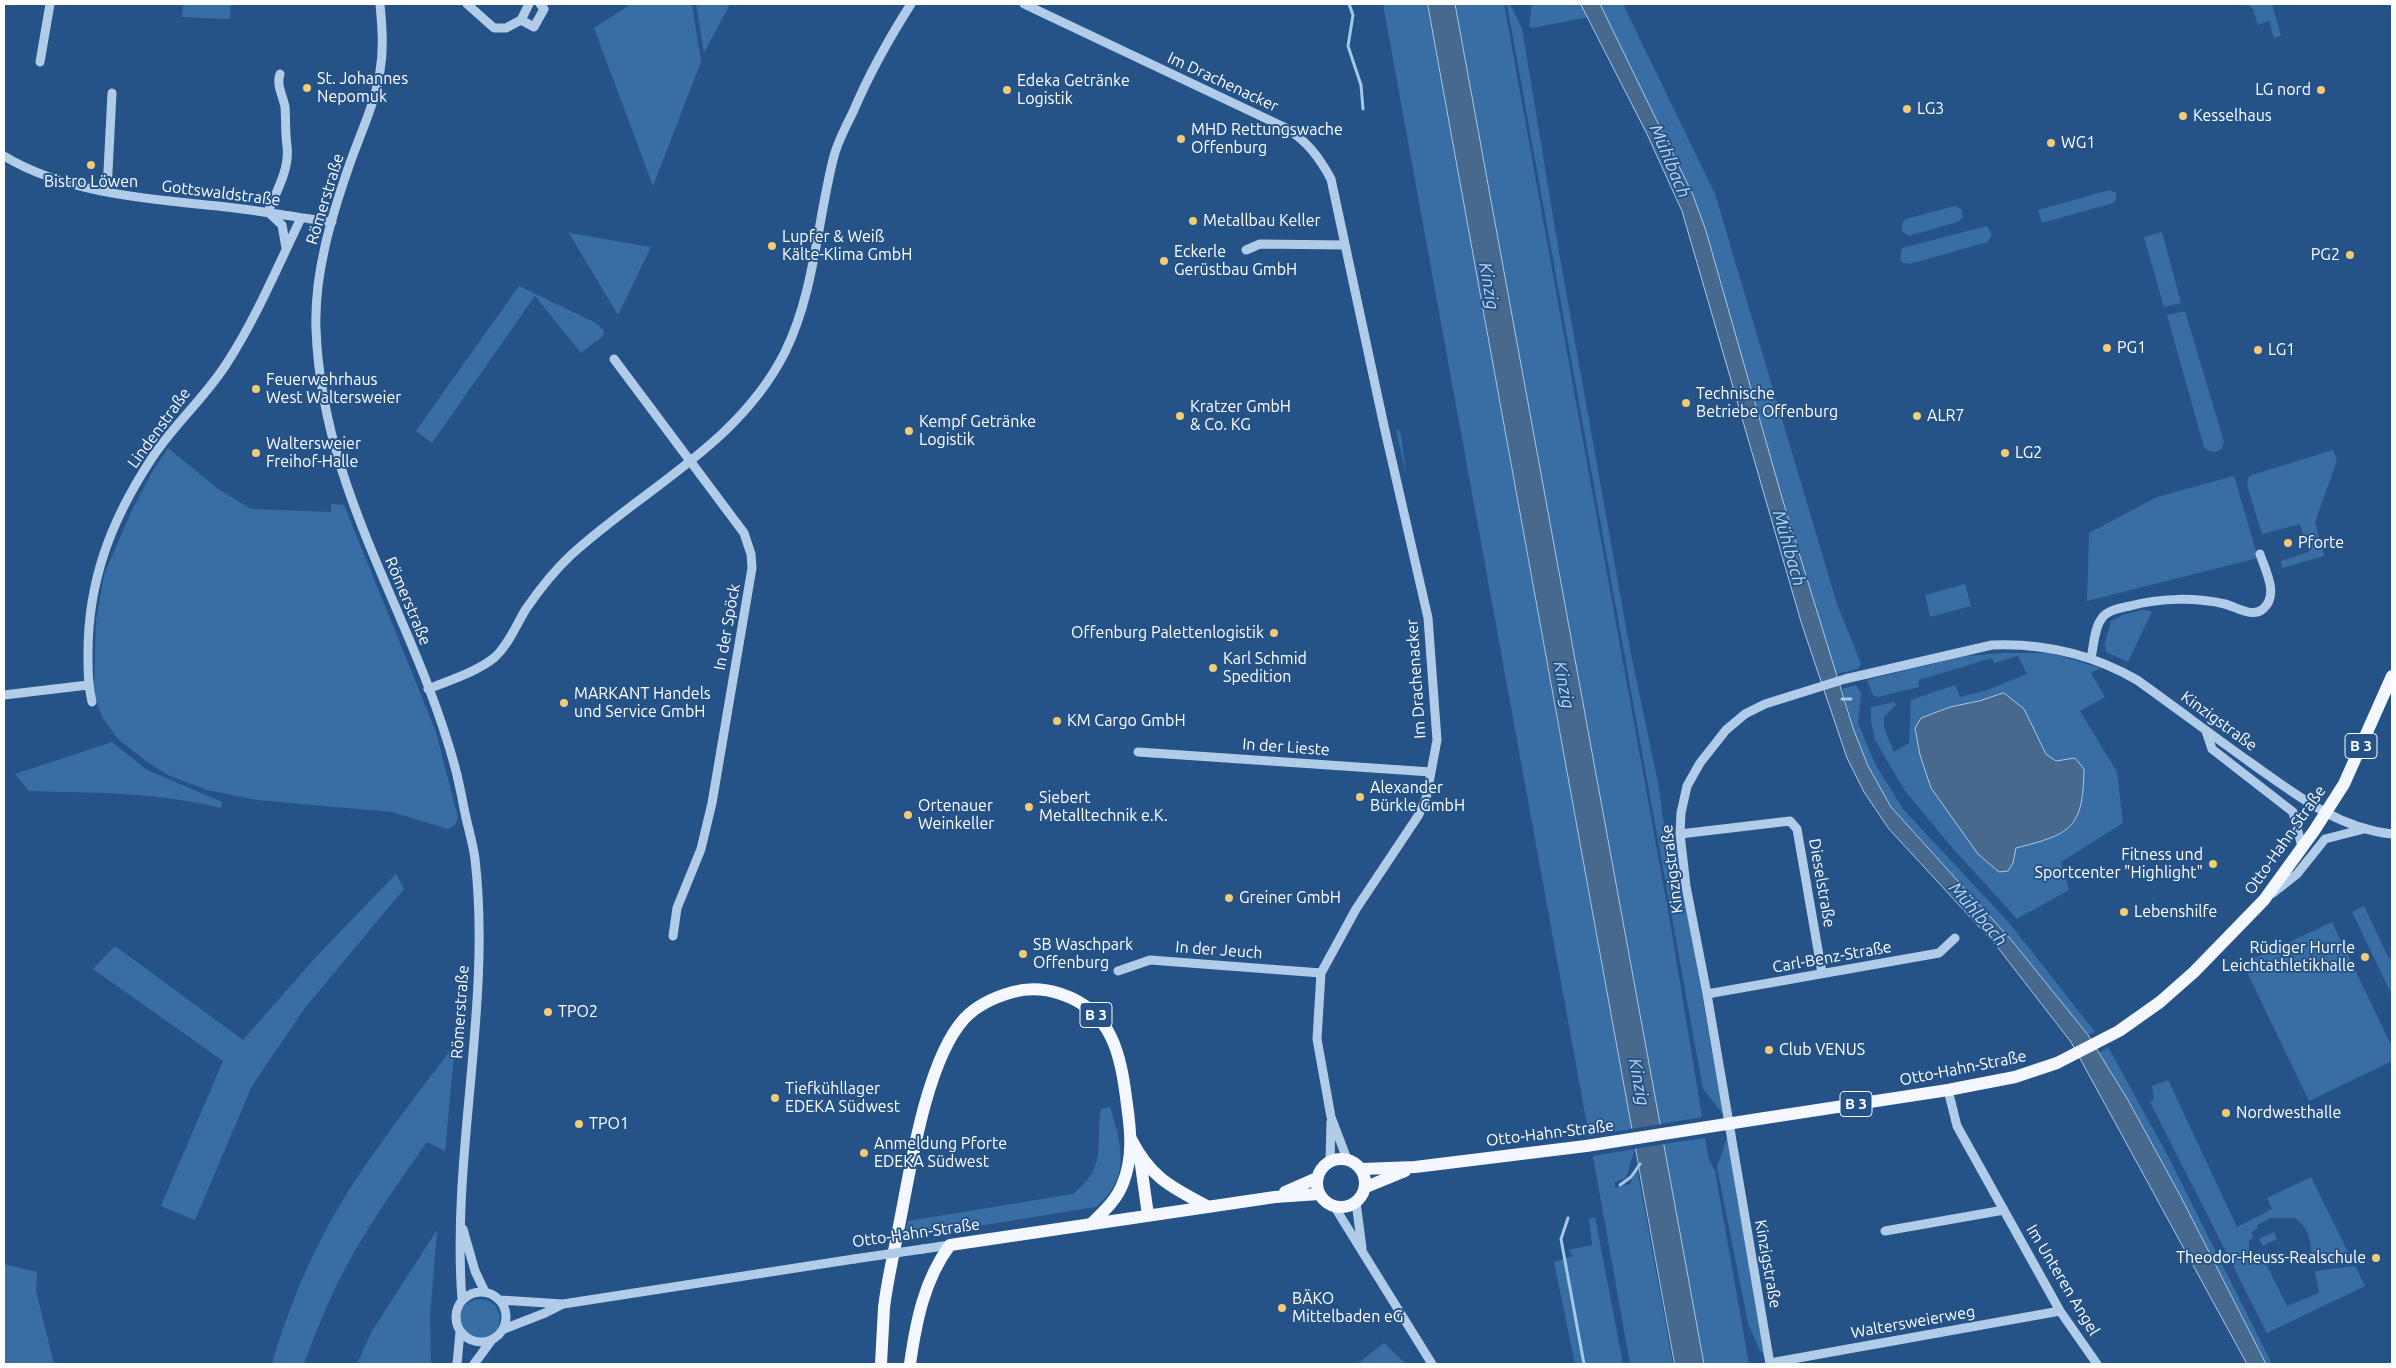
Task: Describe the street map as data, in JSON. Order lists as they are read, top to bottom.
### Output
{
  "streets": {
    "main road": ["B 3", "Otto-Hahn-Straße"],
    "street": [
      "Im Drachenacker",
      "Gottswaldstraße",
      "Römerstraße",
      "Lindenstraße",
      "In der Spöck",
      "Kinzigstraße",
      "In der Lieste",
      "Dieselstraße",
      "In der Jeuch",
      "Carl-Benz-Straße",
      "Im Unteren Angel",
      "Waltersweierweg"
    ]
  },
  "crossings": [
    ["Im Drachenacker", "In der Lieste"],
    ["Im Drachenacker", "Otto-Hahn-Straße"],
    ["Im Drachenacker", "In der Jeuch"],
    ["Gottswaldstraße", "Römerstraße"],
    ["Gottswaldstraße", "Lindenstraße"],
    ["Römerstraße", "Otto-Hahn-Straße"],
    ["Kinzigstraße", "Otto-Hahn-Straße"],
    ["Kinzigstraße", "Dieselstraße"],
    ["Kinzigstraße", "Carl-Benz-Straße"],
    ["Kinzigstraße", "Waltersweierweg"],
    ["B 3", "Otto-Hahn-Straße"],
    ["Otto-Hahn-Straße", "Im Unteren Angel"],
    ["Dieselstraße", "Carl-Benz-Straße"],
    ["Im Unteren Angel", "Waltersweierweg"]
  ],
  "water": ["Mühlbach", "Kinzig"],
  "places": [
    "St. Johannes Nepomuk",
    "Edeka Getränke Logistik",
    "LG nord",
    "LG3",
    "Kesselhaus",
    "MHD Rettungswache Offenburg",
    "WG1",
    "Bistro Löwen",
    "Metallbau Keller",
    "Lupfer & Weiß Kälte-Klima GmbH",
    "PG2",
    "Eckerle Gerüstbau GmbH",
    "PG1",
    "LG1",
    "Feuerwehrhaus West Waltersweier",
    "Technische Betriebe Offenburg",
    "Kratzer GmbH & Co. KG",
    "ALR7",
    "Kempf Getränke Logistik",
    "Waltersweier Freihof-Halle",
    "LG2",
    "Pforte",
    "Offenburg Palettenlogistik",
    "Karl Schmid Spedition",
    "MARKANT Handels und Service GmbH",
    "KM Cargo GmbH",
    "Alexander Bürkle GmbH",
    "Siebert Metalltechnik e.K.",
    "Ortenauer Weinkeller",
    "Fitness und Sportcenter \"Highlight\"",
    "Greiner GmbH",
    "Lebenshilfe",
    "SB Waschpark Offenburg",
    "Rüdiger Hurrle Leichtathletikhalle",
    "TPO2",
    "Club VENUS",
    "Tiefkühllager EDEKA Südwest",
    "Nordwesthalle",
    "TPO1",
    "Anmeldung Pforte EDEKA Südwest",
    "Theodor-Heuss-Realschule",
    "BÄKO Mittelbaden eG"
  ]
}
